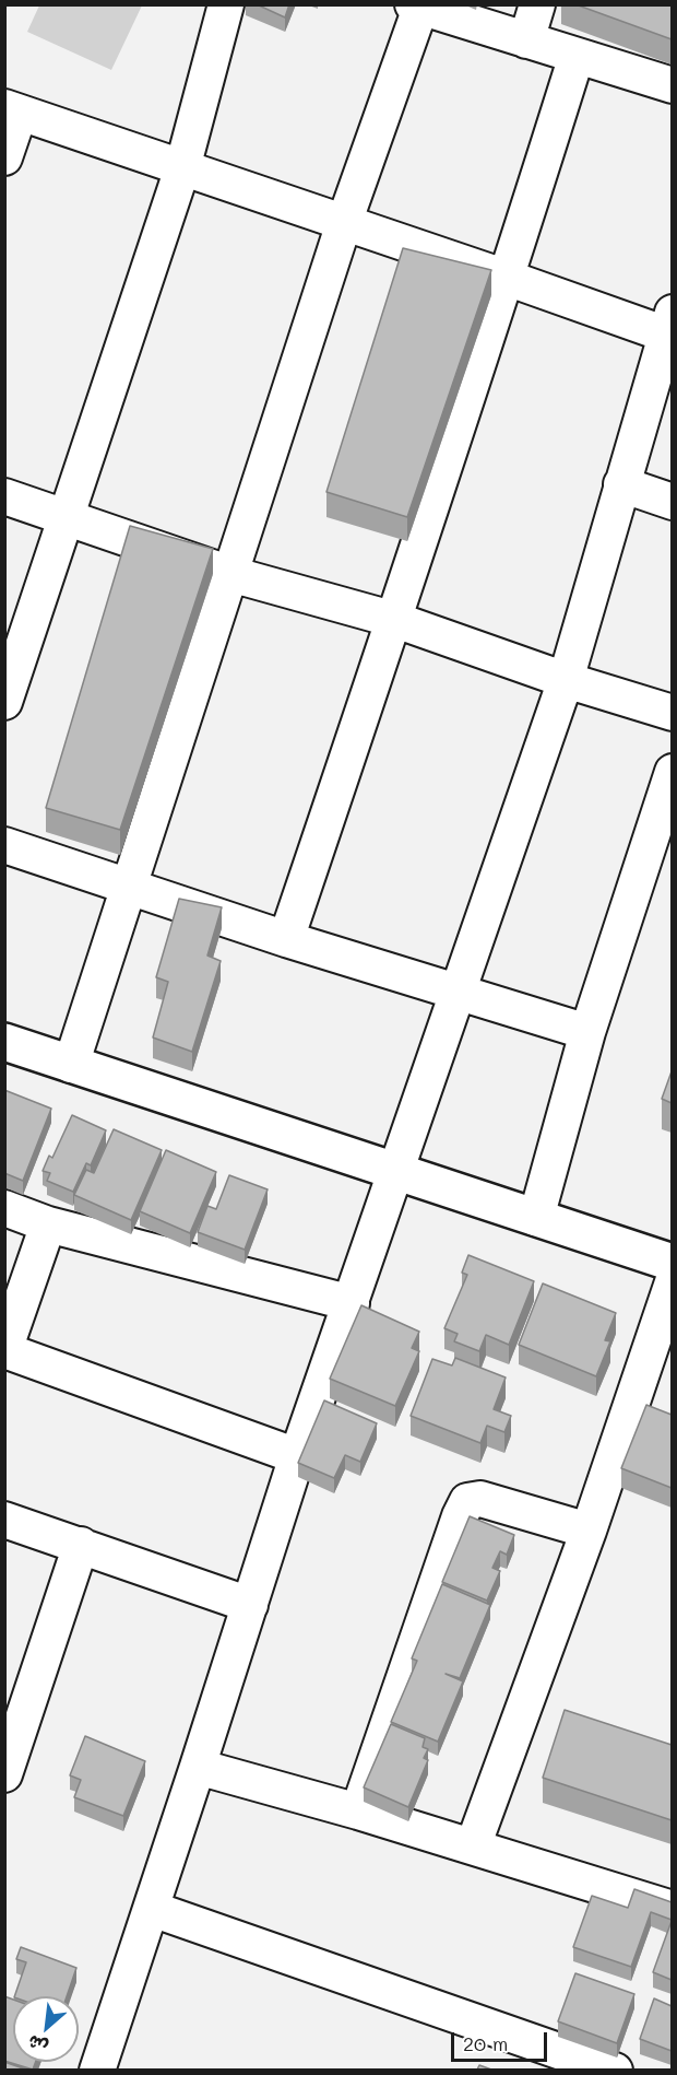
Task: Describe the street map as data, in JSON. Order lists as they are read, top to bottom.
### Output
{
  "scale_bar": "20 m",
  "north": "bottom left"
}
